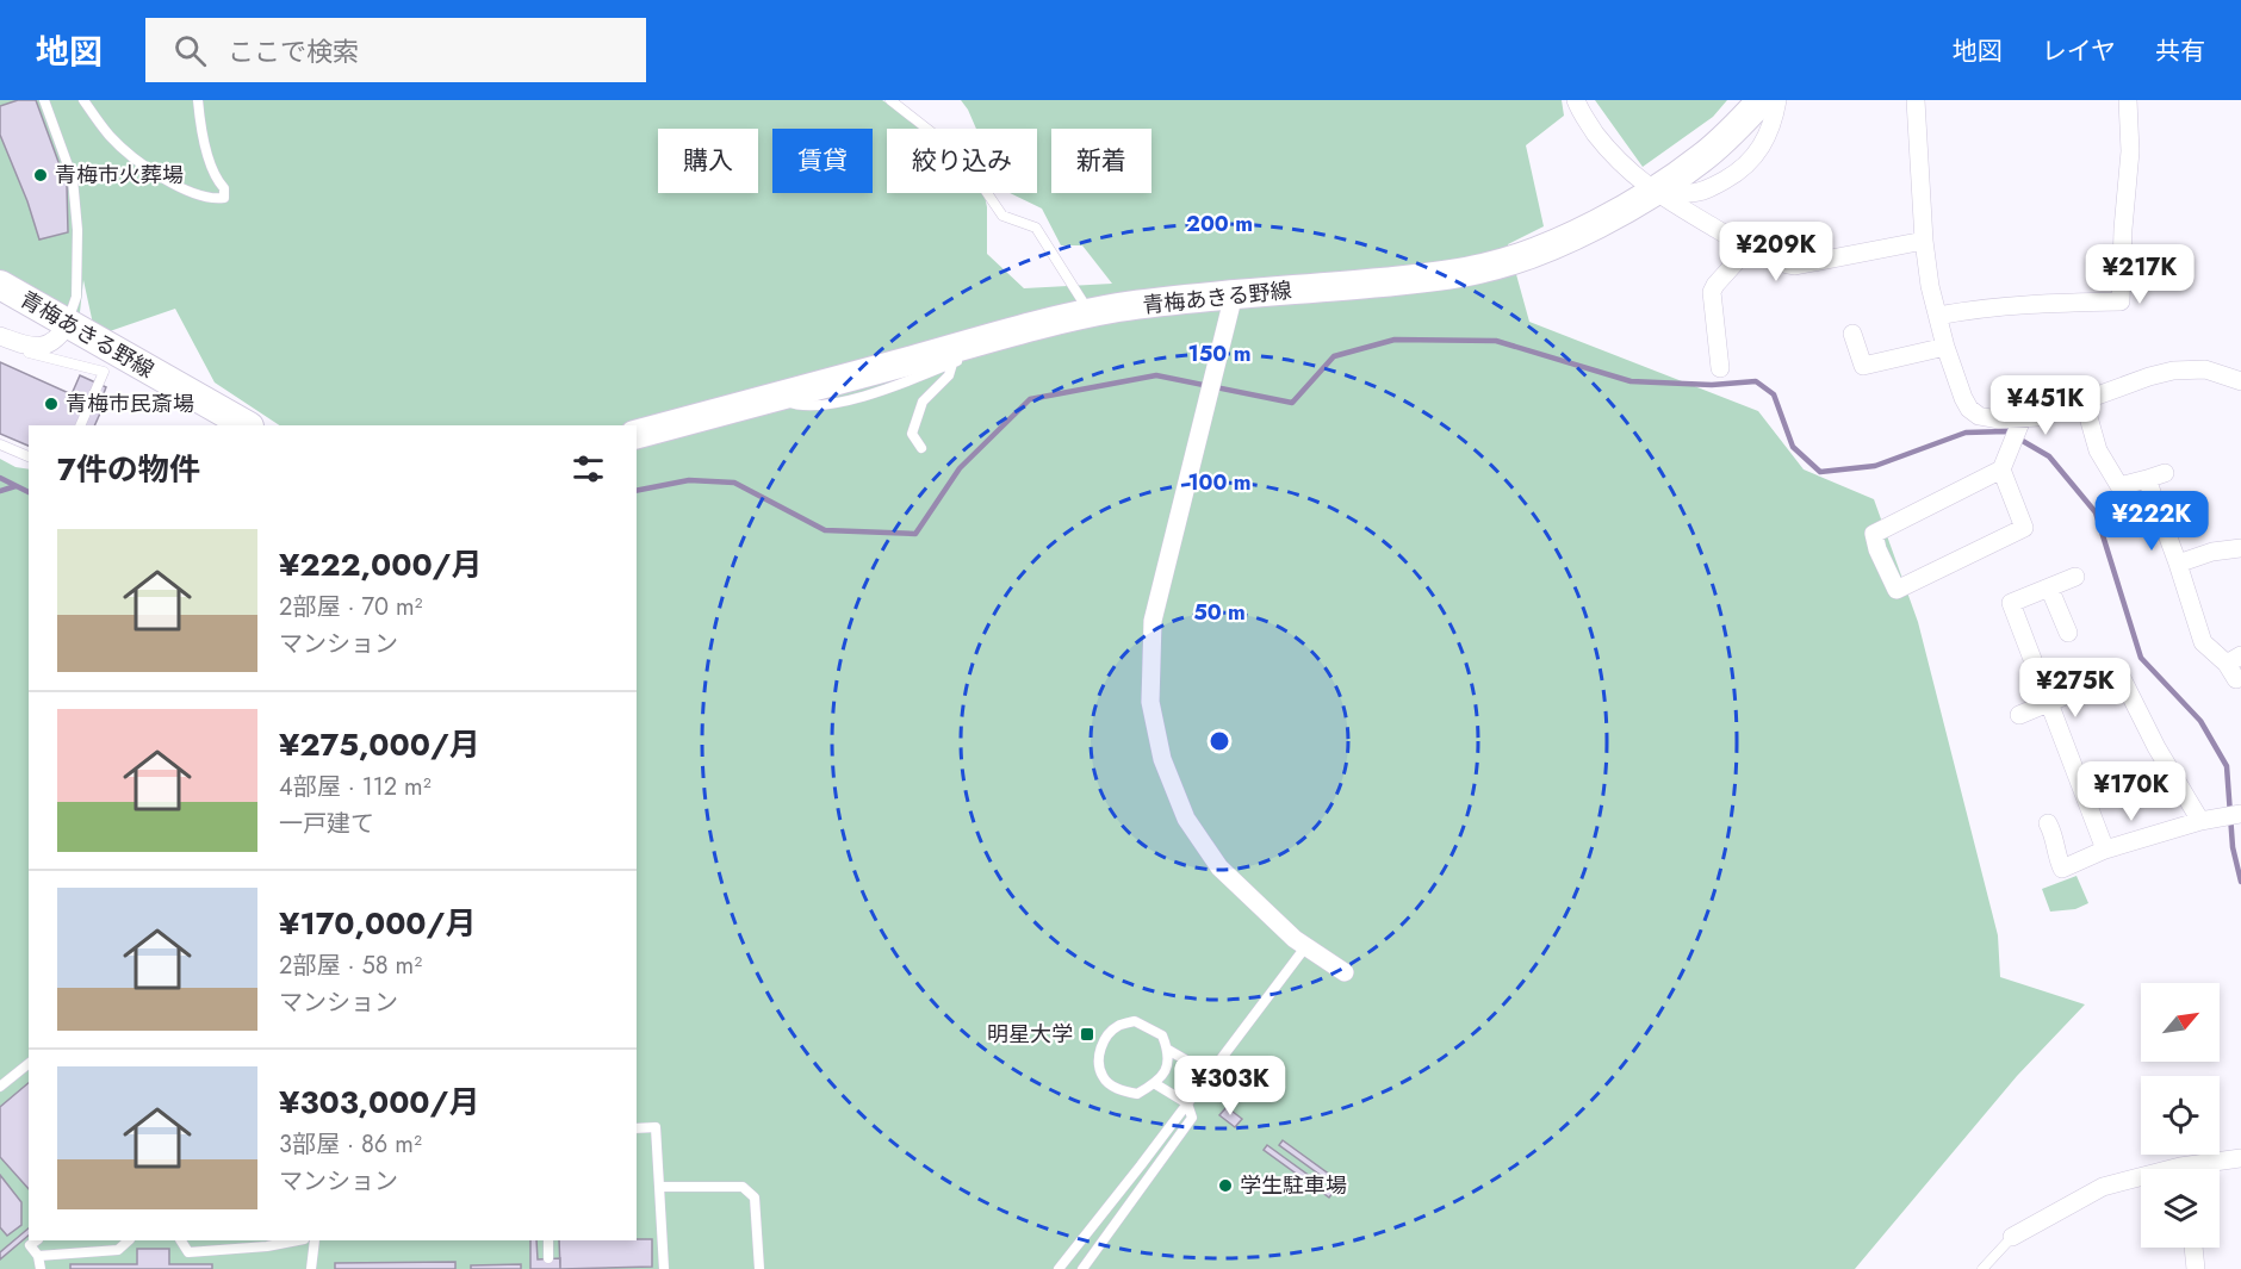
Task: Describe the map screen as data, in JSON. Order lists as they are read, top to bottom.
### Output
{
  "streets": {
    "main road": ["青梅あきる野線"]
  },
  "places": {
    "other": ["青梅市火葬場", "青梅市民斎場", "学生駐車場"],
    "transit": ["明星大学"]
  },
  "north": "top right",
  "page": {
    "header": "地図",
    "search": "ここで検索",
    "nav": ["地図", "レイヤ", "共有"],
    "chip": [
      "購入",
      "賃貸",
      "絞り込み",
      "新着"
    ],
    "price": [
      "¥209K",
      "¥217K",
      "¥451K",
      "¥222K",
      "¥275K",
      "¥170K",
      "¥303K"
    ],
    "heading": "7件の物件",
    "list": [
      {
        "name": "¥222,000/月",
        "note": "2部屋 · 70 m² · マンション"
      },
      {
        "name": "¥275,000/月",
        "note": "4部屋 · 112 m² · 一戸建て"
      },
      {
        "name": "¥170,000/月",
        "note": "2部屋 · 58 m² · マンション"
      },
      {
        "name": "¥303,000/月",
        "note": "3部屋 · 86 m² · マンション"
      }
    ]
  },
  "rings": [
    "200 m",
    "150 m",
    "100 m",
    "50 m"
  ]
}
